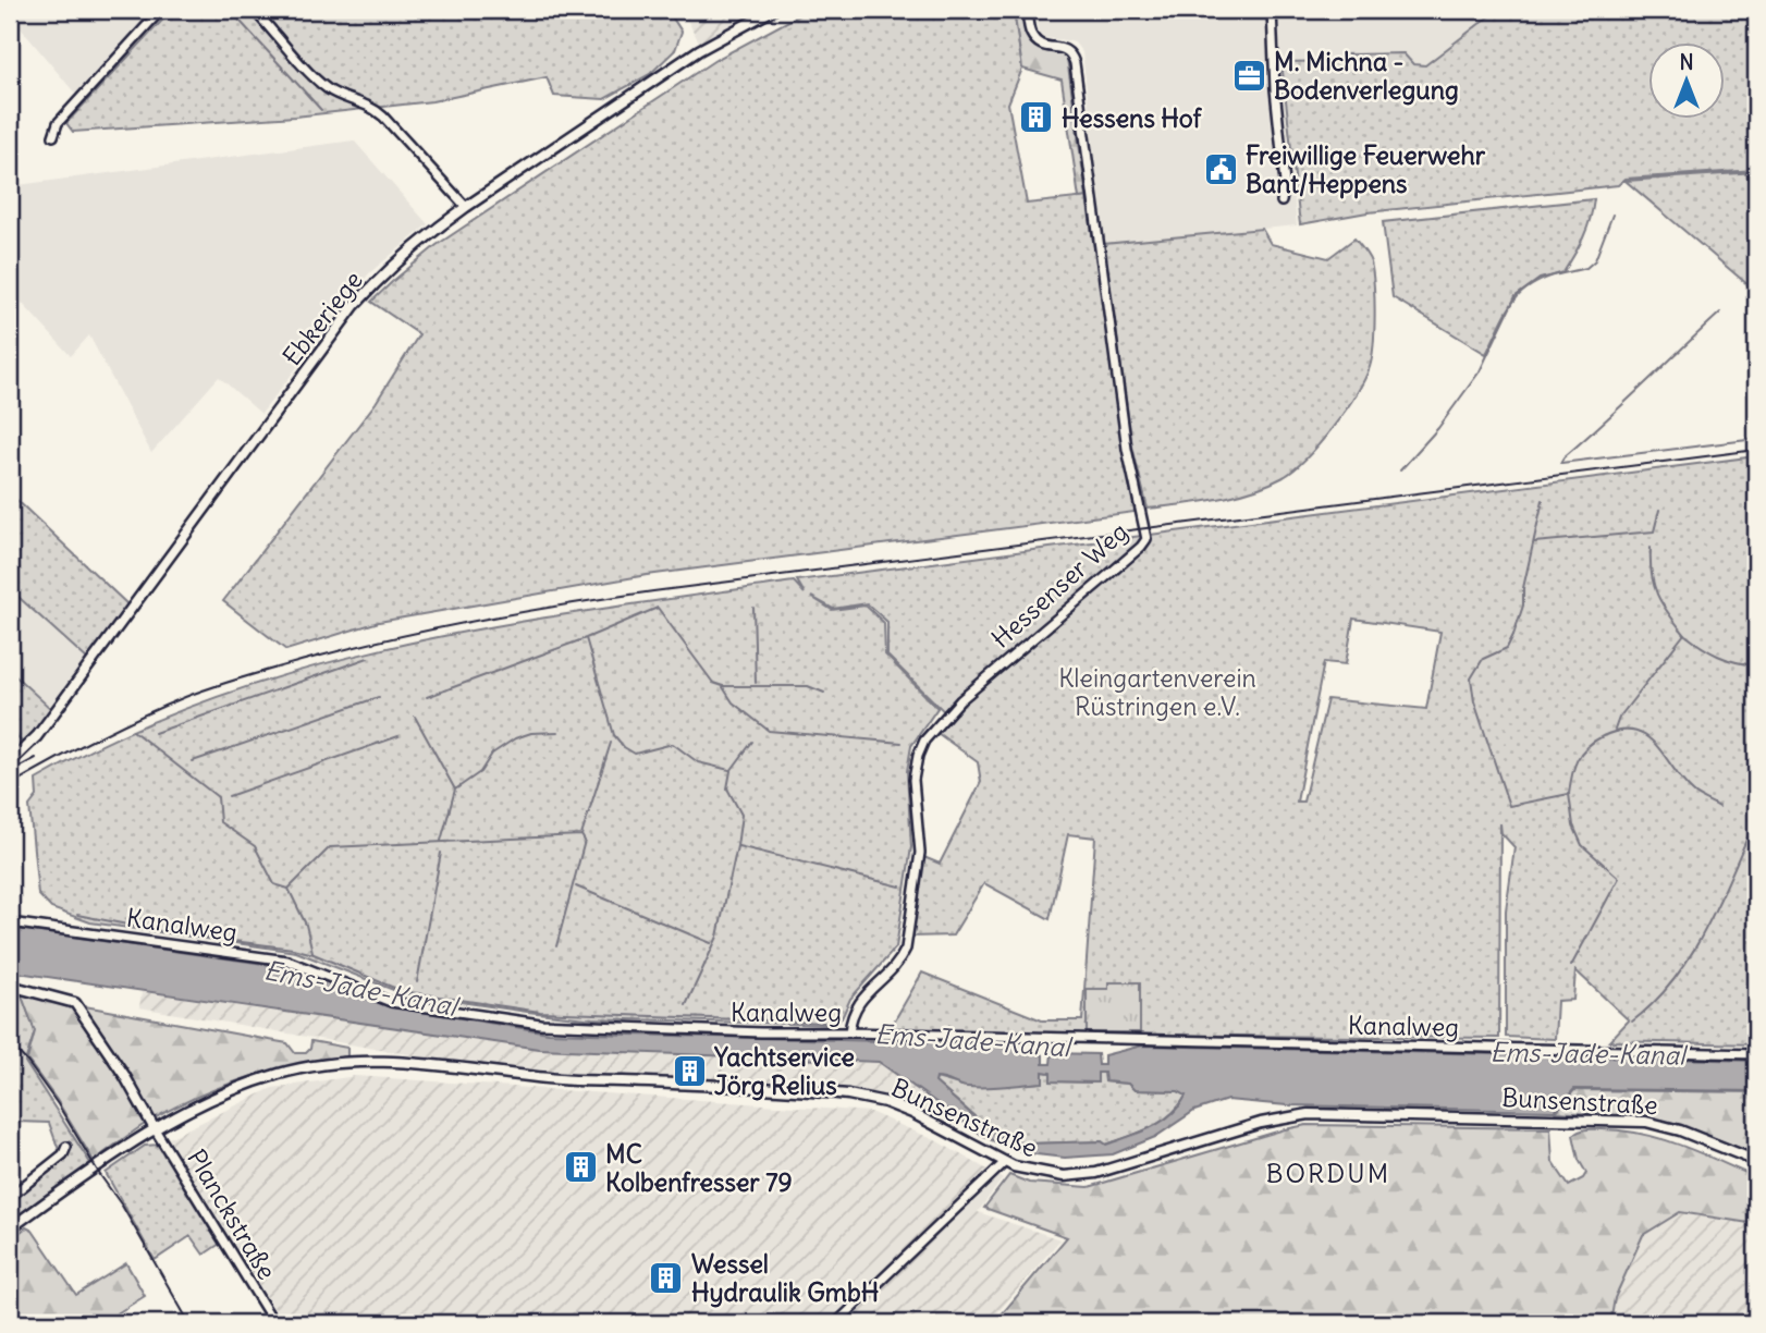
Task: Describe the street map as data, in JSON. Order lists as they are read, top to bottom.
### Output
{
  "streets": {
    "street": [
      "Ebkeriege",
      "Hessenser Weg",
      "Kanalweg",
      "Bunsenstraße",
      "Planckstraße"
    ]
  },
  "crossings": [
    ["Hessenser Weg", "Kanalweg"],
    ["Bunsenstraße", "Planckstraße"]
  ],
  "districts": ["BORDUM"],
  "water": ["Ems-Jade-Kanal"],
  "parks": ["Kleingartenverein Rüstringen e.V."],
  "places": {
    "office": ["M. Michna - Bodenverlegung"],
    "building": [
      "Hessens Hof",
      "Yachtservice Jörg Relius",
      "MC Kolbenfresser 79",
      "Wessel Hydraulik GmbH"
    ],
    "public building": ["Freiwillige Feuerwehr Bant/Heppens"]
  },
  "north": "top"
}
